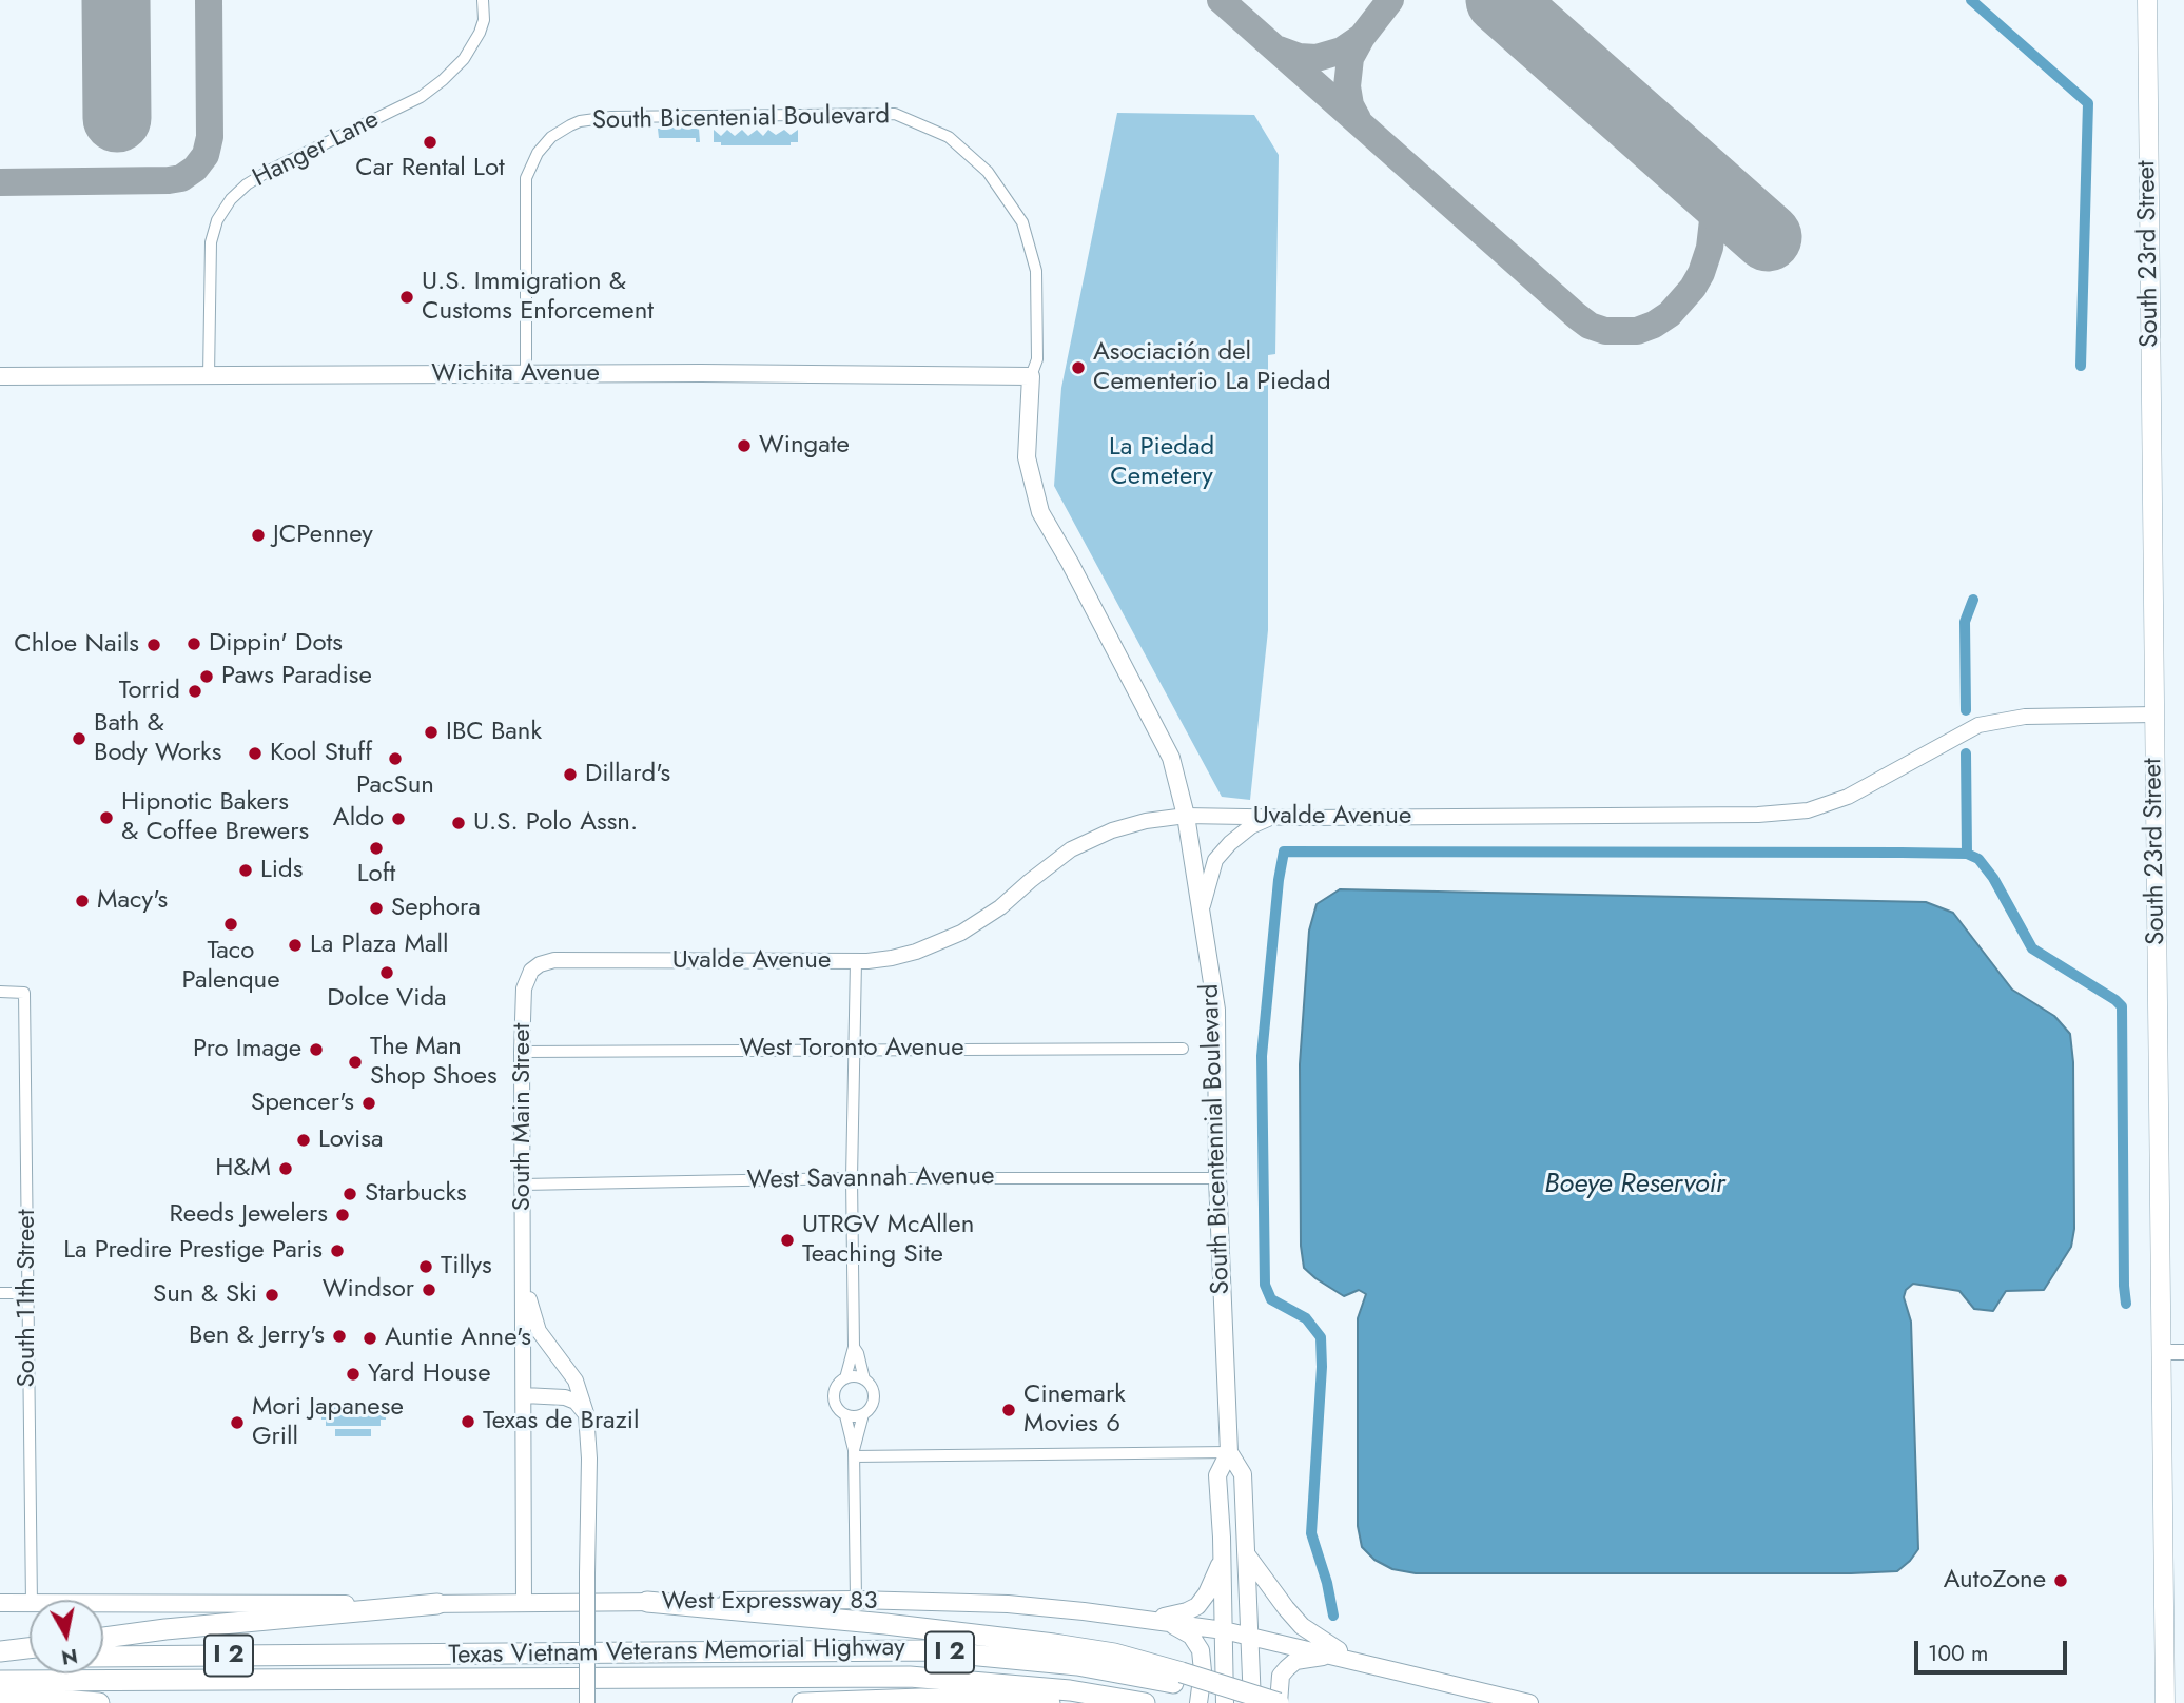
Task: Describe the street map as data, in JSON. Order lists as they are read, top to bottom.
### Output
{
  "streets": {
    "highway": ["Texas Vietnam Veterans Memorial Highway", "I 2"],
    "main road": [
      "South 23rd Street",
      "Wichita Avenue",
      "South Bicentennial Boulevard",
      "West Expressway 83"
    ],
    "street": [
      "South Bicentenial Boulevard",
      "Hanger Lane",
      "Uvalde Avenue",
      "West Toronto Avenue",
      "South Main Street",
      "West Savannah Avenue",
      "South 11th Street"
    ]
  },
  "crossings": [
    ["South Bicentenial Boulevard", "Wichita Avenue"],
    ["South Bicentenial Boulevard", "South Bicentennial Boulevard"],
    ["Hanger Lane", "Wichita Avenue"],
    ["South 23rd Street", "Uvalde Avenue"],
    ["Wichita Avenue", "South Bicentennial Boulevard"],
    ["Uvalde Avenue", "South Main Street"],
    ["Uvalde Avenue", "South Bicentennial Boulevard"],
    ["West Toronto Avenue", "South Main Street"],
    ["South Main Street", "West Savannah Avenue"],
    ["South Main Street", "West Expressway 83"],
    ["South Bicentennial Boulevard", "West Savannah Avenue"],
    ["South Bicentennial Boulevard", "West Expressway 83"]
  ],
  "water": ["Boeye Reservoir"],
  "parks": ["La Piedad Cemetery"],
  "places": [
    "Car Rental Lot",
    "U.S. Immigration & Customs Enforcement",
    "Asociación del Cementerio La Piedad",
    "Wingate",
    "JCPenney",
    "Dippin' Dots",
    "Chloe Nails",
    "Paws Paradise",
    "Torrid",
    "IBC Bank",
    "Bath & Body Works",
    "Kool Stuff",
    "PacSun",
    "Dillard's",
    "Hipnotic Bakers & Coffee Brewers",
    "Aldo",
    "U.S. Polo Assn.",
    "Loft",
    "Lids",
    "Macy's",
    "Sephora",
    "Taco Palenque",
    "La Plaza Mall",
    "Dolce Vida",
    "Pro Image",
    "The Man Shop Shoes",
    "Spencer's",
    "Lovisa",
    "H&M",
    "Starbucks",
    "Reeds Jewelers",
    "UTRGV McAllen Teaching Site",
    "La Predire Prestige Paris",
    "Tillys",
    "Windsor",
    "Sun & Ski",
    "Ben & Jerry's",
    "Auntie Anne's",
    "Yard House",
    "Cinemark Movies 6",
    "Texas de Brazil",
    "Mori Japanese Grill",
    "AutoZone"
  ],
  "scale_bar": "100 m",
  "north": "bottom"
}
